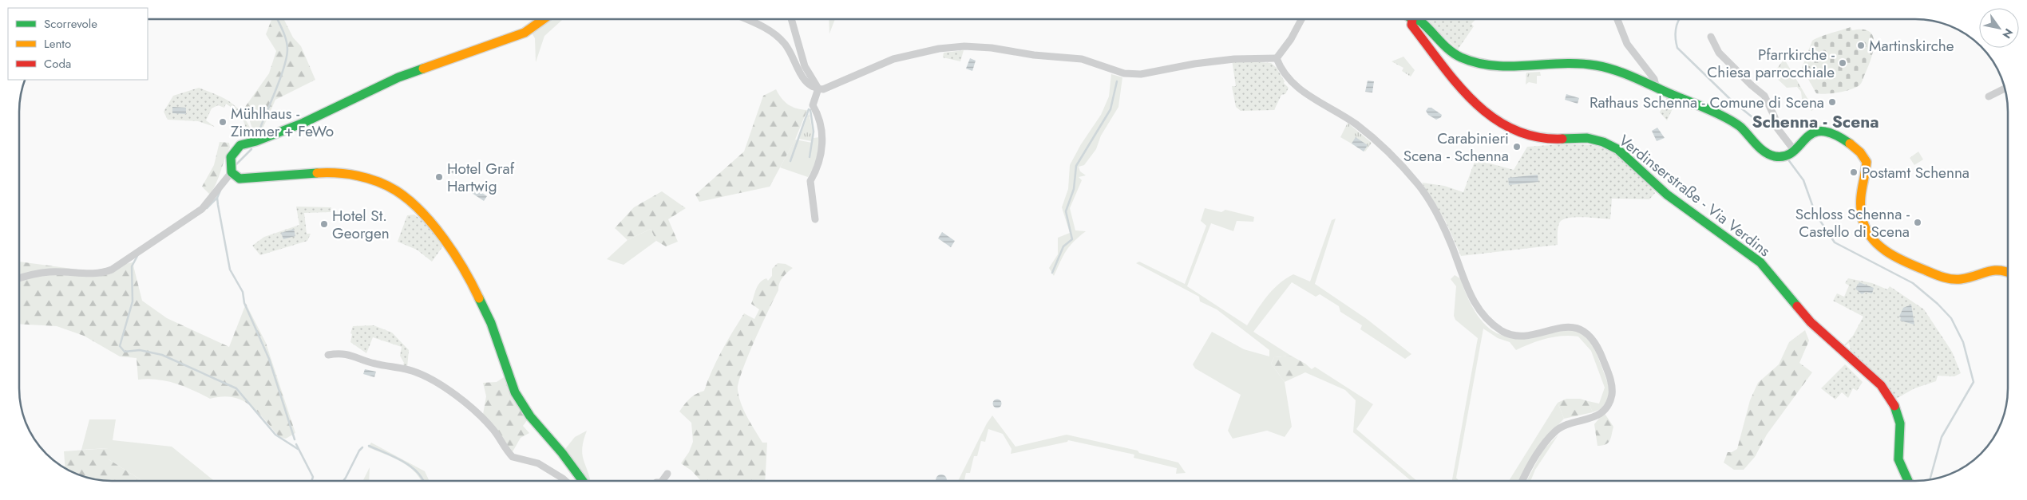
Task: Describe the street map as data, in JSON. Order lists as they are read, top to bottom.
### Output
{
  "streets": {
    "street": ["Verdinserstraße - Via Verdins"]
  },
  "districts": ["Schenna - Scena"],
  "places": [
    "Martinskirche",
    "Pfarrkirche - Chiesa parrocchiale",
    "Rathaus Schenna - Comune di Scena",
    "Mühlhaus - Zimmer + FeWo",
    "Carabinieri Scena - Schenna",
    "Postamt Schenna",
    "Hotel Graf Hartwig",
    "Schloss Schenna - Castello di Scena",
    "Hotel St. Georgen"
  ],
  "legend": ["Scorrevole", "Lento", "Coda"],
  "north": "bottom right"
}
